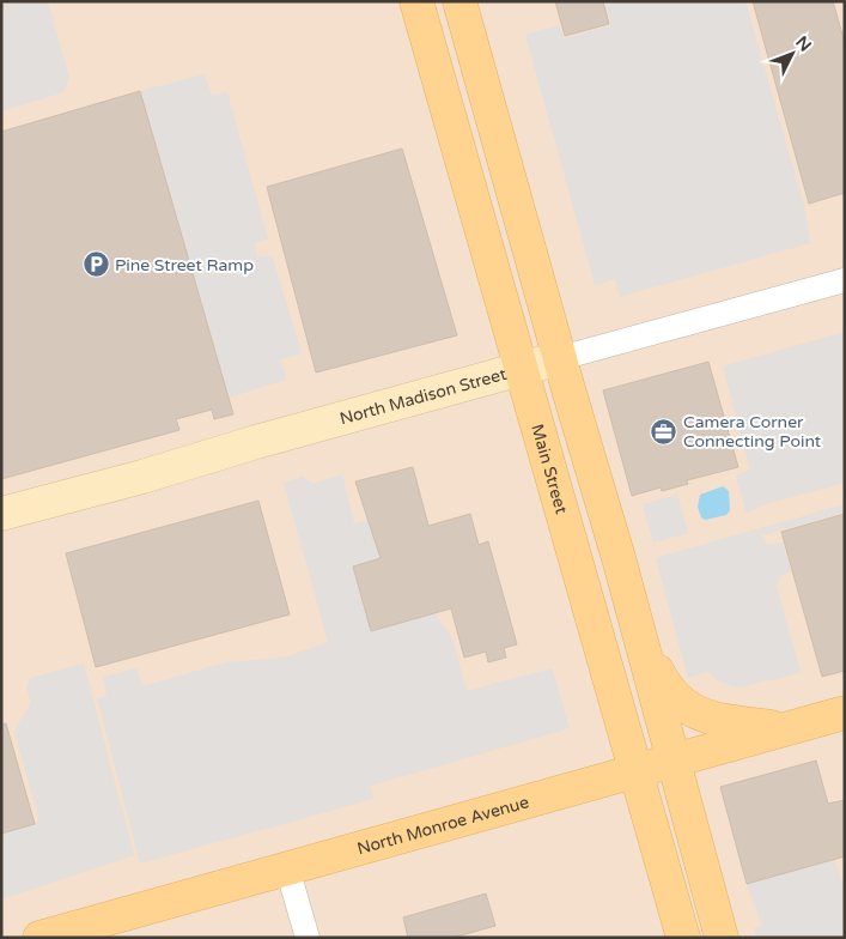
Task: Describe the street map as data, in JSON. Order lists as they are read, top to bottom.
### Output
{
  "streets": {
    "main road": ["North Madison Street", "Main Street", "North Monroe Avenue"]
  },
  "crossings": [
    ["North Madison Street", "Main Street"],
    ["Main Street", "North Monroe Avenue"]
  ],
  "places": {
    "parking": ["Pine Street Ramp"],
    "office": ["Camera Corner Connecting Point"]
  },
  "north": "top right"
}
